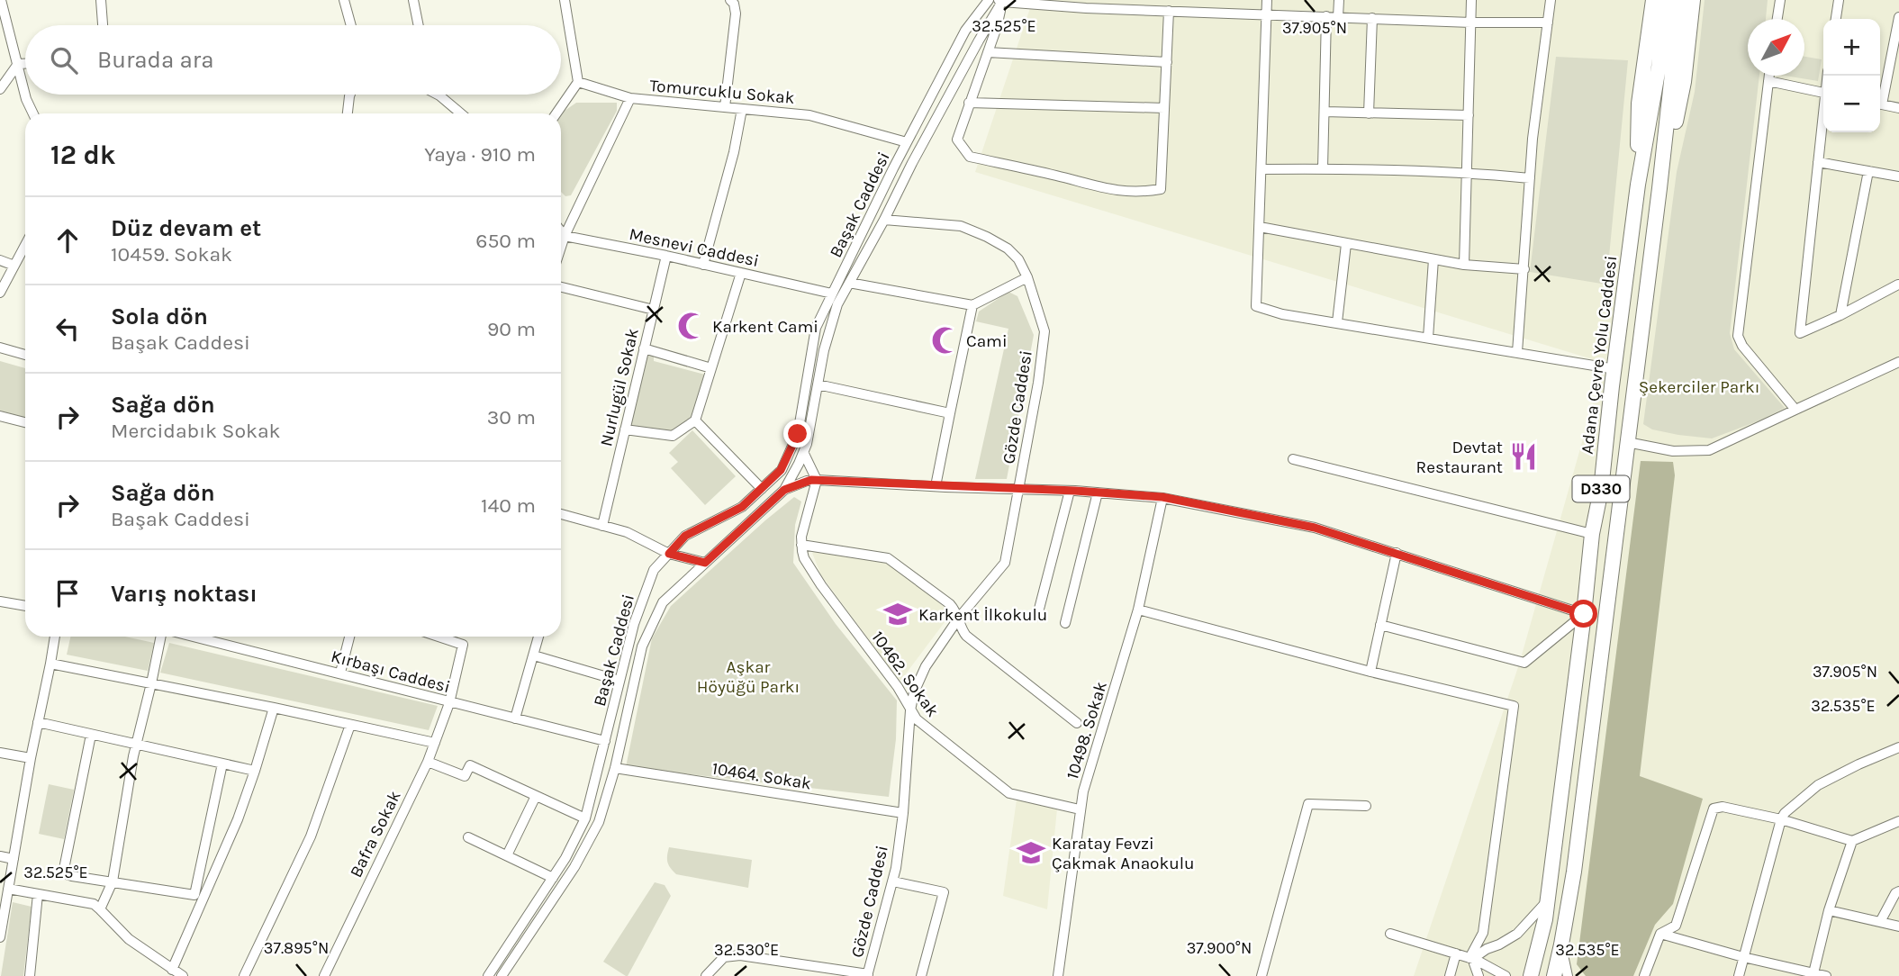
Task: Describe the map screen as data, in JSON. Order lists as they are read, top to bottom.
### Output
{
  "streets": {
    "highway": ["Adana Çevre Yolu Caddesi", "D330"],
    "street": [
      "Tomurcuklu Sokak",
      "Başak Caddesi",
      "Mesnevi Caddesi",
      "Nurlugül Sokak",
      "Gözde Caddesi",
      "Kırbaşı Caddesi",
      "10462. Sokak",
      "10498. Sokak",
      "10464. Sokak",
      "Bafra Sokak"
    ]
  },
  "crossings": [
    ["Tomurcuklu Sokak", "Başak Caddesi"],
    ["Başak Caddesi", "Mesnevi Caddesi"],
    ["Başak Caddesi", "Gözde Caddesi"],
    ["Başak Caddesi", "Kırbaşı Caddesi"],
    ["Başak Caddesi", "10464. Sokak"],
    ["Mesnevi Caddesi", "Nurlugül Sokak"],
    ["Gözde Caddesi", "10462. Sokak"],
    ["Gözde Caddesi", "10464. Sokak"],
    ["Kırbaşı Caddesi", "Bafra Sokak"],
    ["10462. Sokak", "10498. Sokak"]
  ],
  "parks": ["Şekerciler Parkı", "Aşkar Höyüğü Parkı"],
  "places": {
    "mosque": ["Karkent Cami", "Cami"],
    "restaurant": ["Devtat Restaurant"],
    "school or university": ["Karkent İlkokulu", "Karatay Fevzi Çakmak Anaokulu"]
  },
  "north": "top right",
  "page": {
    "map_buttons": ["+", "−"],
    "search": "Burada ara",
    "heading": ["12 dk", "Yaya · 910 m"],
    "list": [
      ["Düz devam et", "10459. Sokak", "650 m"],
      ["Sola dön", "Başak Caddesi", "90 m"],
      ["Sağa dön", "Mercidabık Sokak", "30 m"],
      ["Sağa dön", "Başak Caddesi", "140 m"],
      "Varış noktası"
    ]
  },
  "coordinates": [
    "32.525°E",
    "37.905°N",
    "32.535°E",
    "37.895°N",
    "37.900°N",
    "32.530°E"
  ]
}
